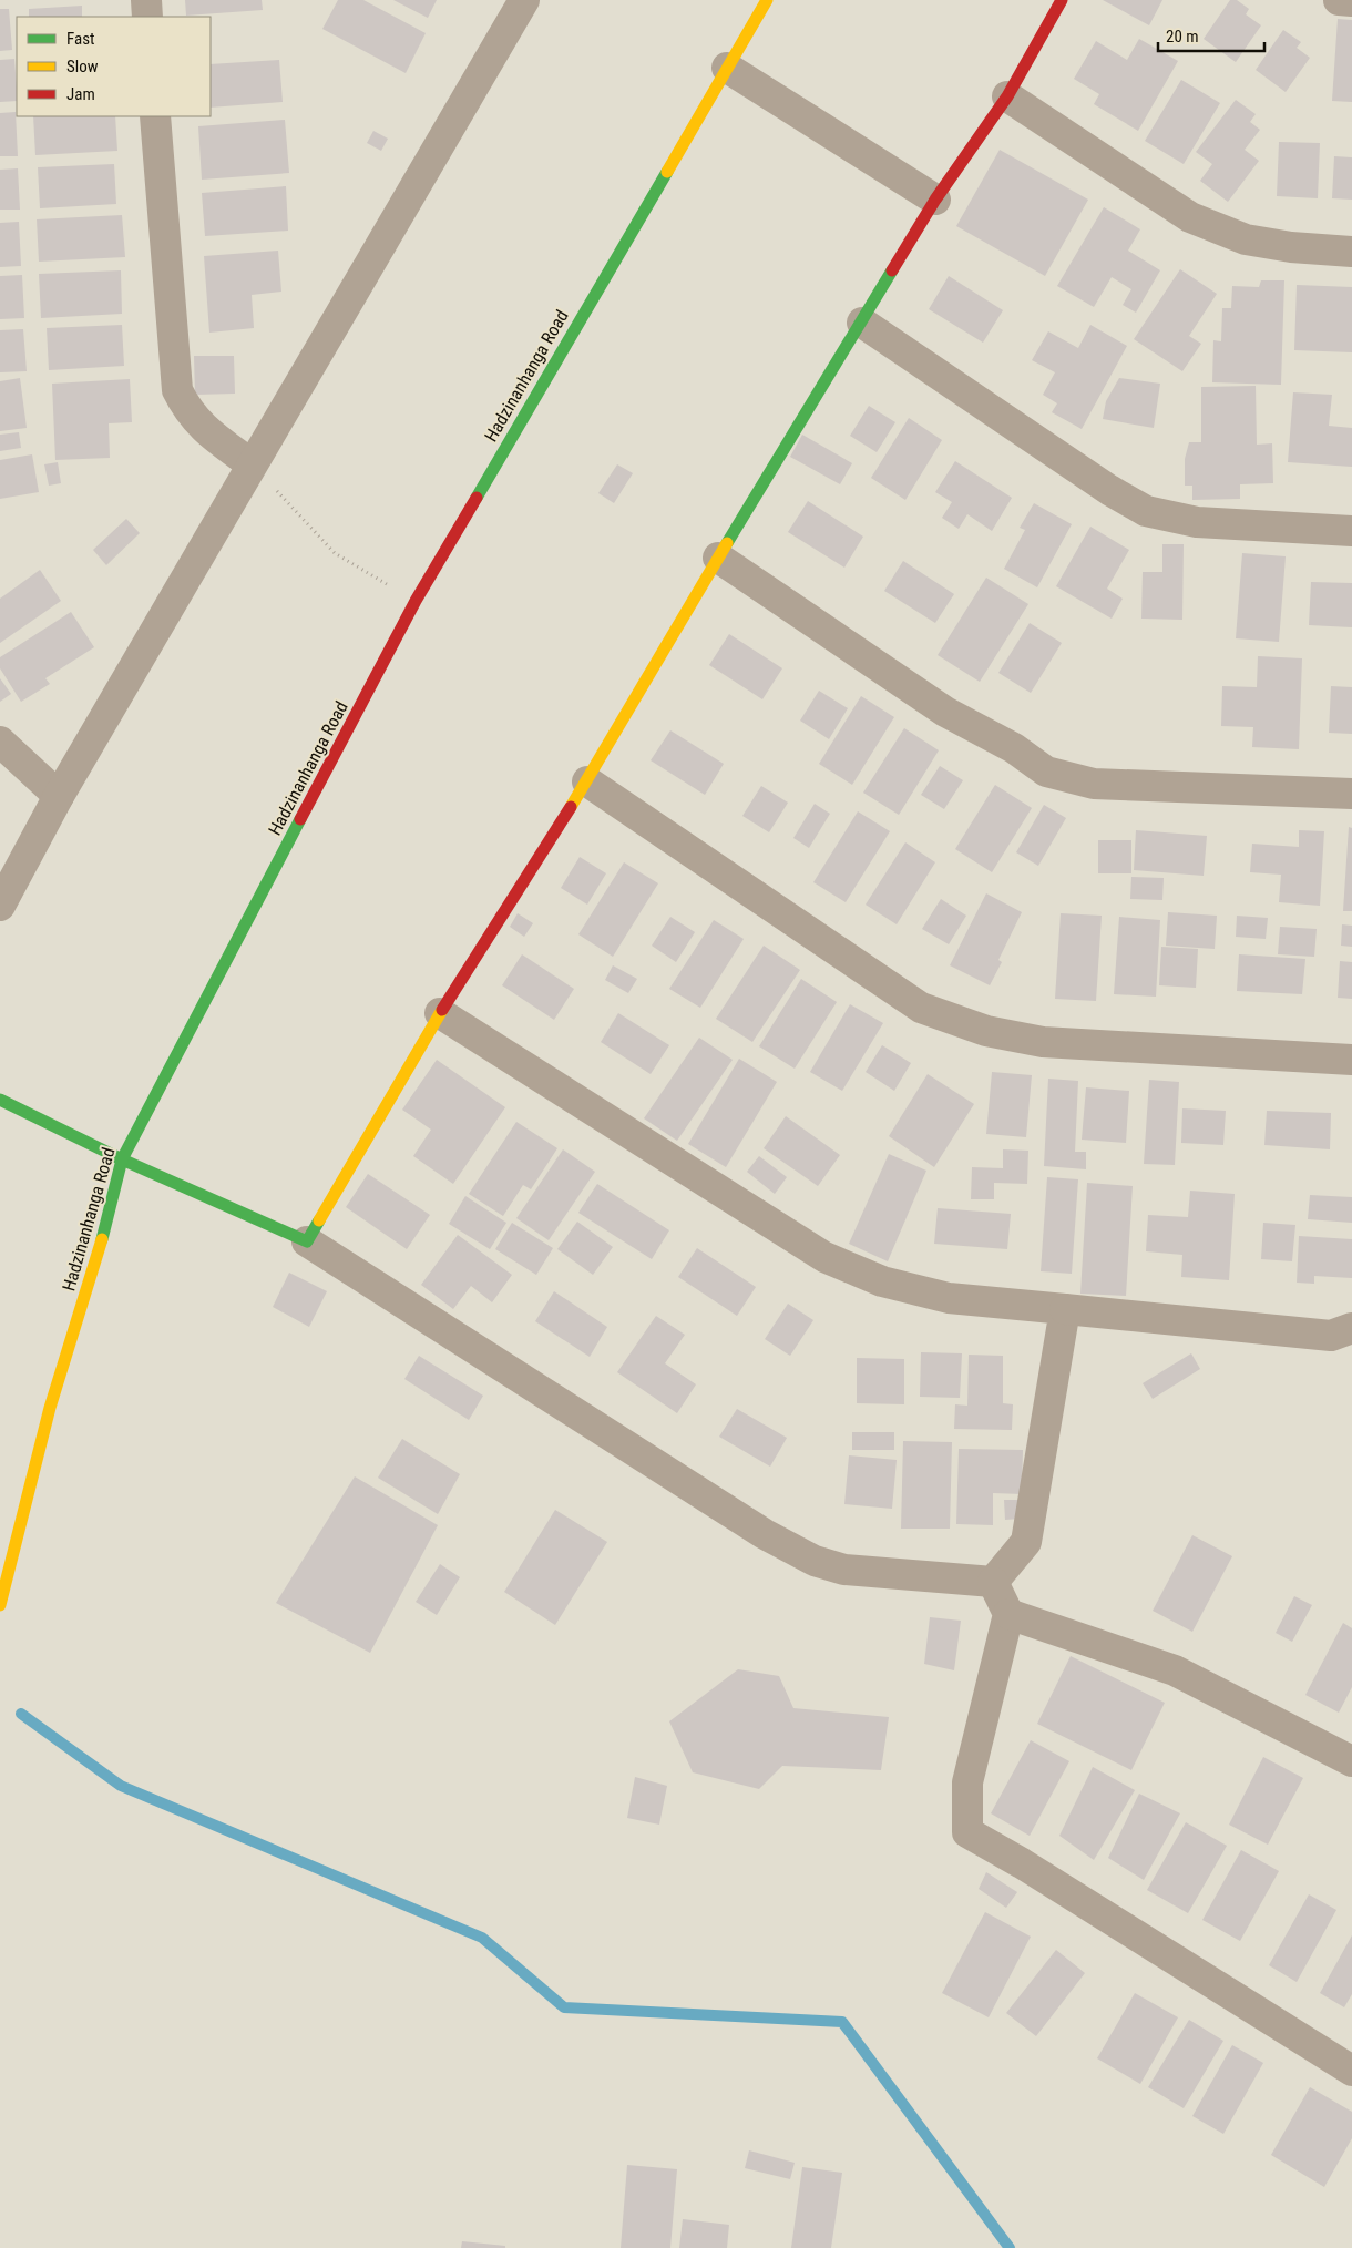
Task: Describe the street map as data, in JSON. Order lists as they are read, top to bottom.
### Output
{
  "streets": {
    "street": ["Hadzinanhanga Road"]
  },
  "legend": ["Fast", "Slow", "Jam"],
  "scale_bar": "20 m"
}
